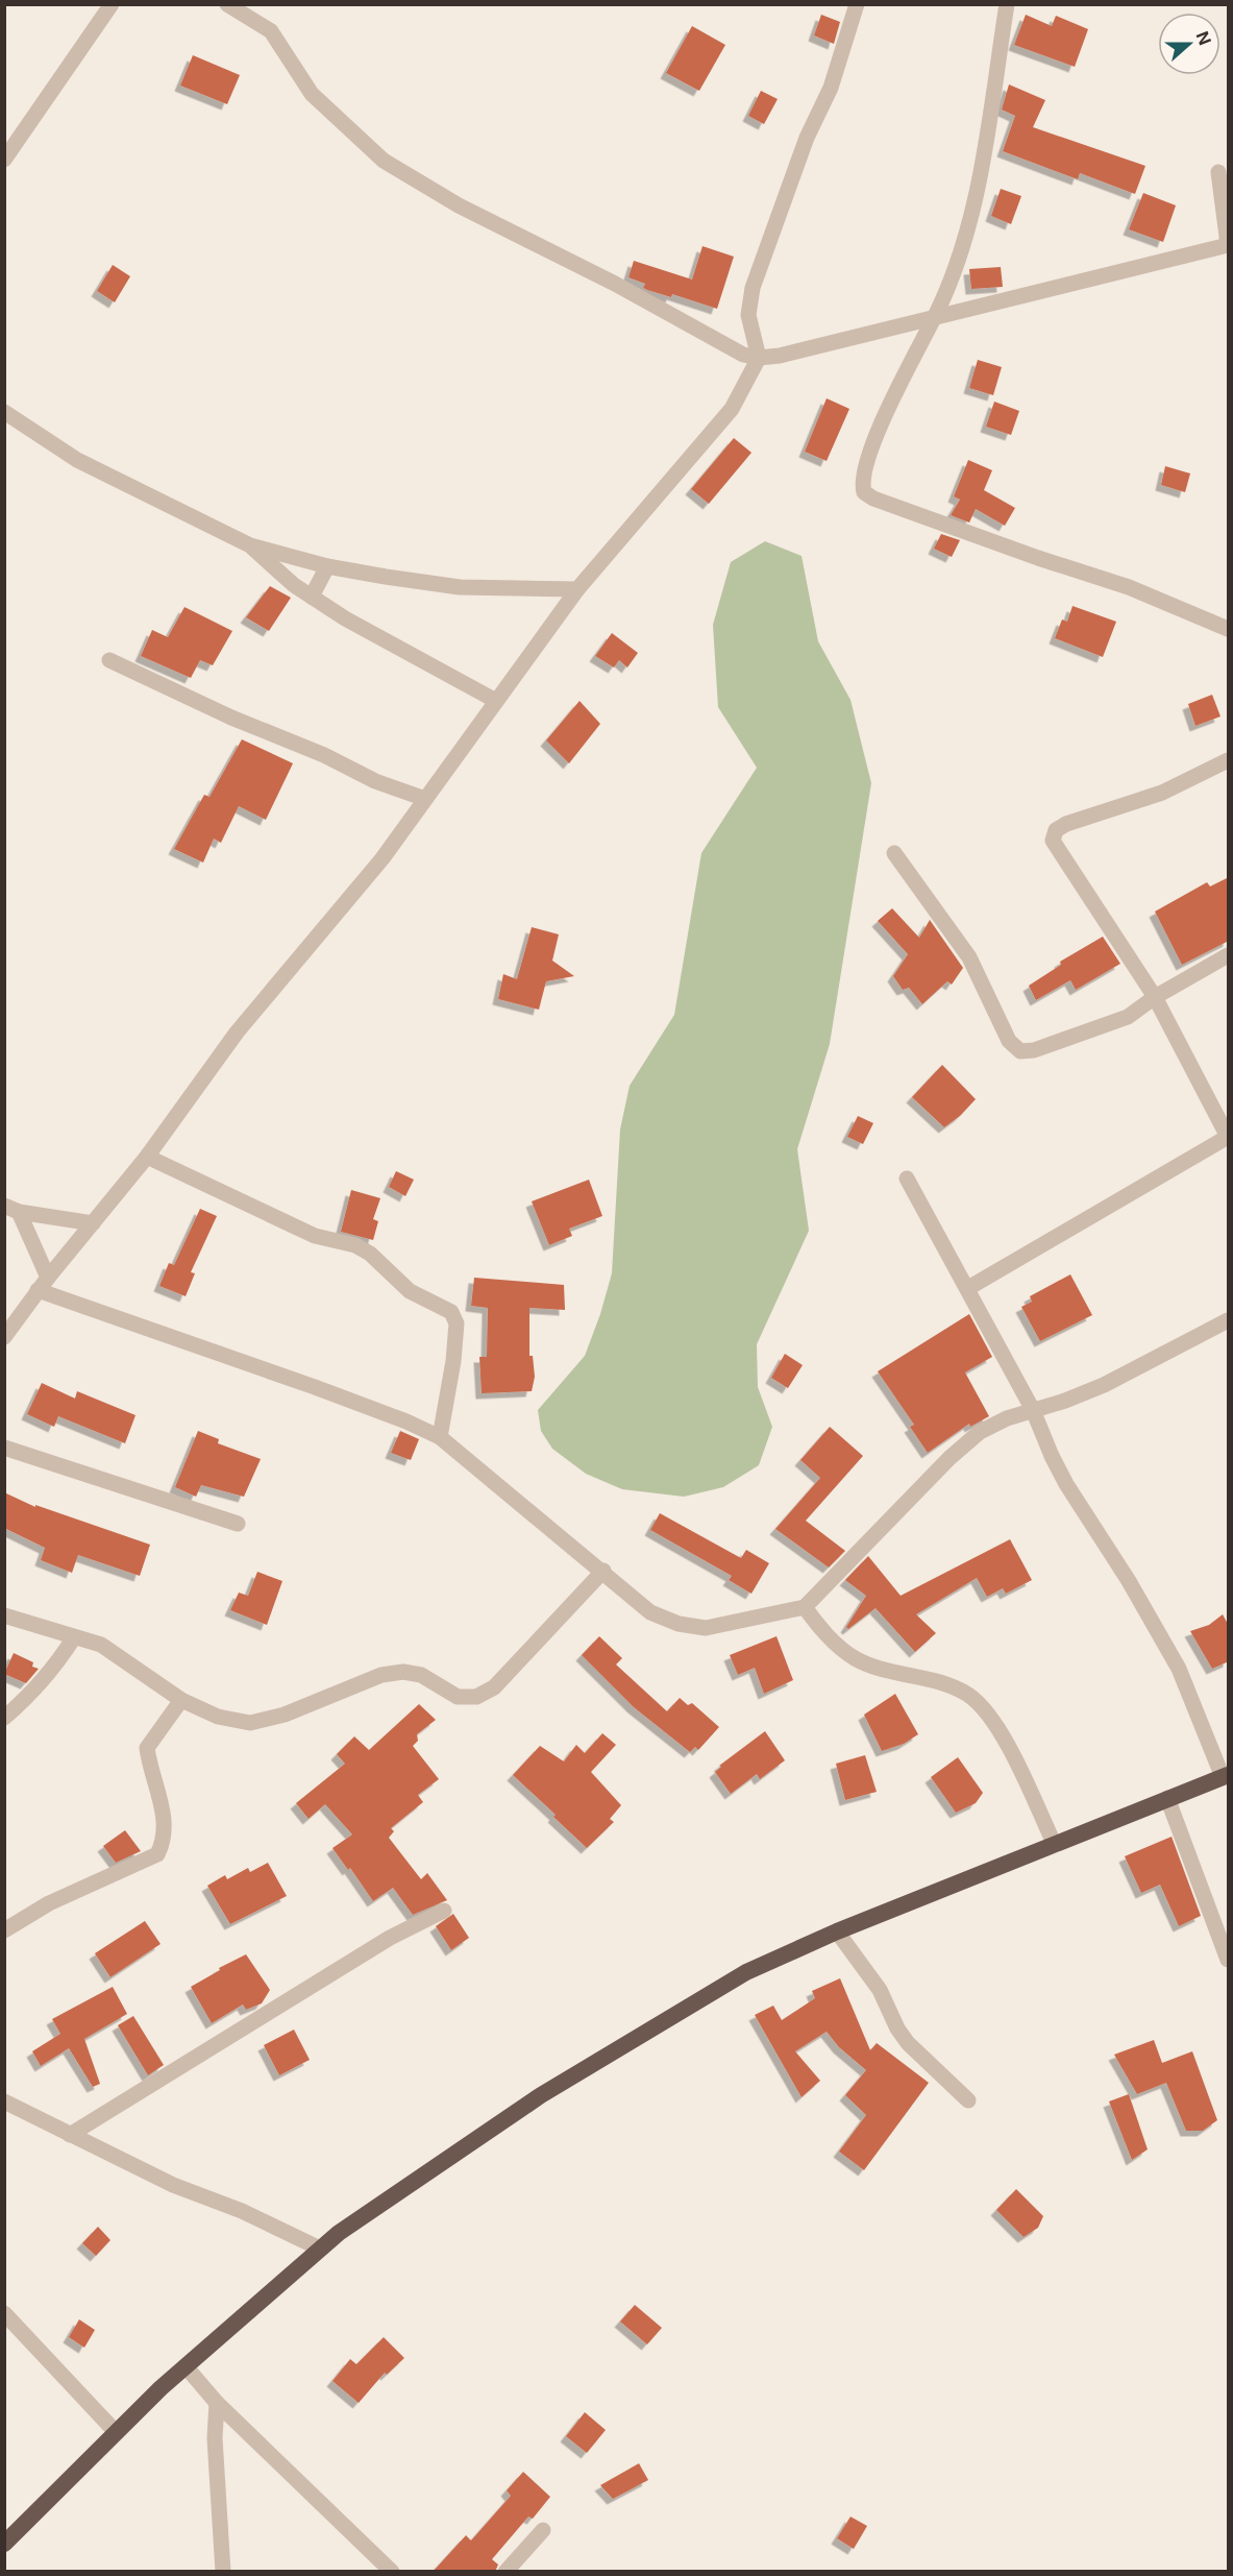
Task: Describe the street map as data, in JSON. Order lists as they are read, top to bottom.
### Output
{
  "north": "right"
}
